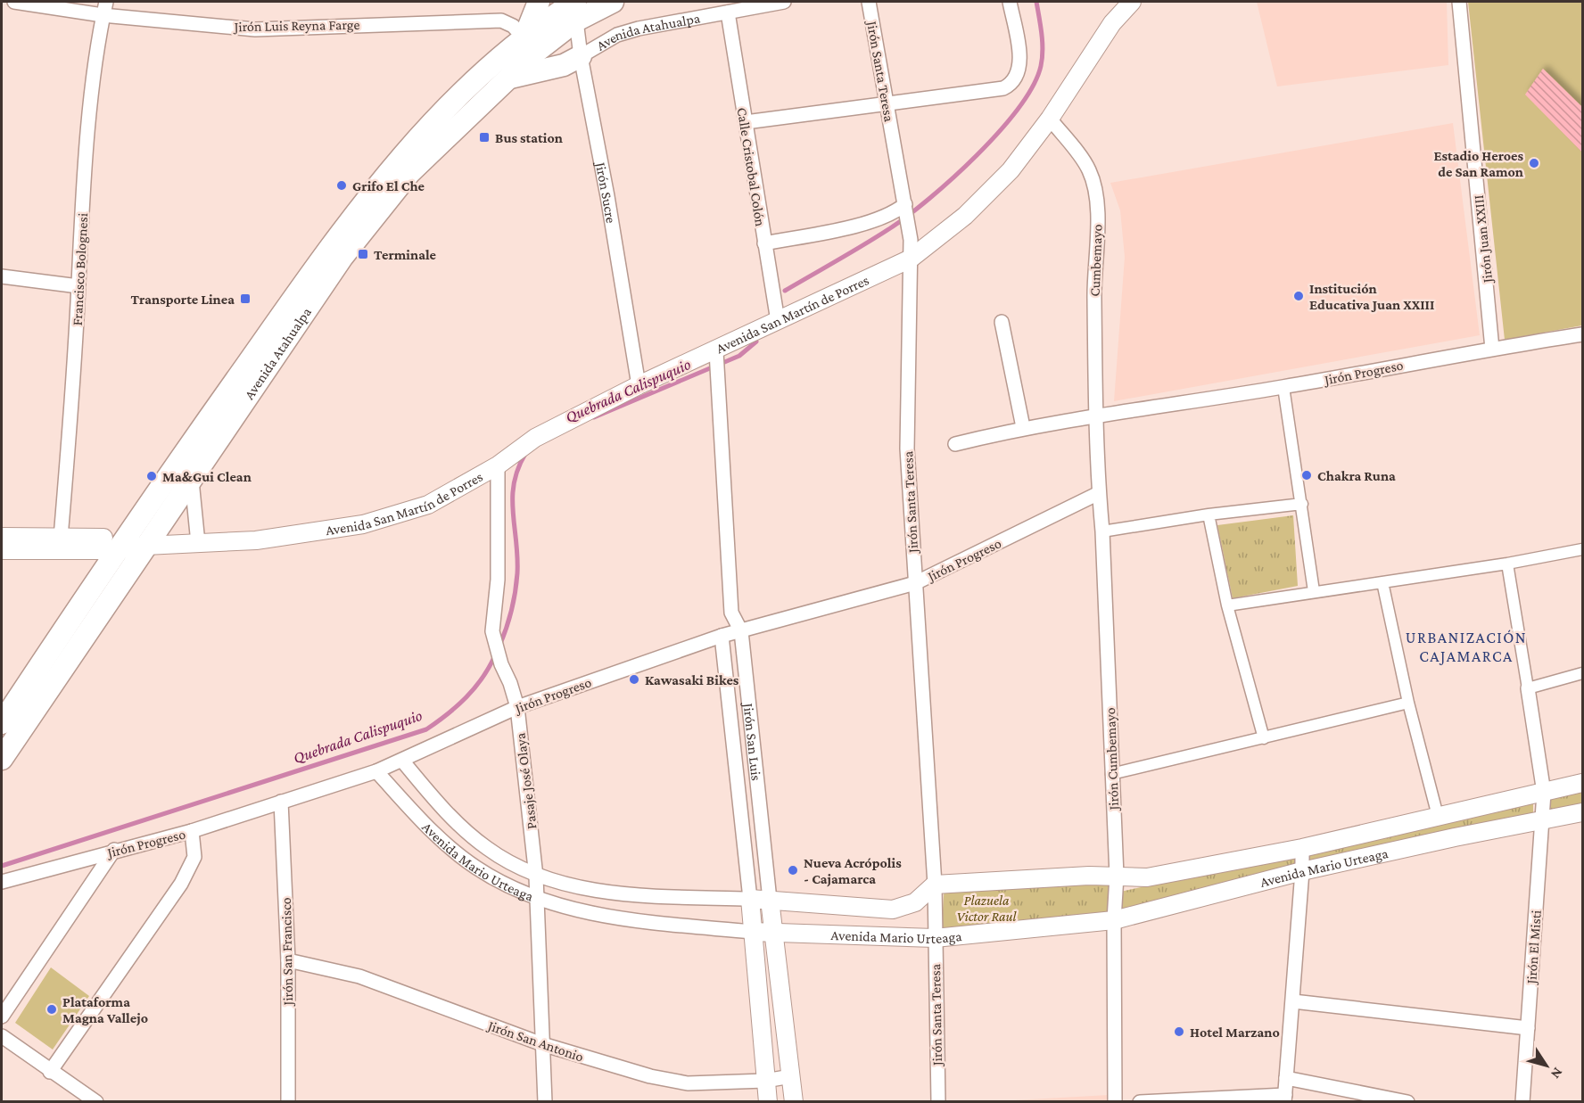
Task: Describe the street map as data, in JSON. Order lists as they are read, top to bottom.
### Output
{
  "streets": {
    "main road": ["Avenida Atahualpa"],
    "street": [
      "Jirón Luis Reyna Farge",
      "Jirón Santa Teresa",
      "Calle Cristobal Colón",
      "Jirón Sucre",
      "Jirón Juan XXIII",
      "Cumbemayo",
      "Francisco Bolognesi",
      "Avenida San Martín de Porres",
      "Jirón Progreso",
      "Jirón San Luis",
      "Jirón Cumbemayo",
      "Pasaje José Olaya",
      "Avenida Mario Urteaga",
      "Jirón El Misti",
      "Jirón San Francisco",
      "Jirón San Antonio"
    ]
  },
  "crossings": [
    ["Jirón Luis Reyna Farge", "Avenida Atahualpa"],
    ["Jirón Luis Reyna Farge", "Francisco Bolognesi"],
    ["Avenida Atahualpa", "Calle Cristobal Colón"],
    ["Avenida Atahualpa", "Jirón Sucre"],
    ["Avenida Atahualpa", "Avenida San Martín de Porres"],
    ["Jirón Santa Teresa", "Avenida San Martín de Porres"],
    ["Jirón Santa Teresa", "Jirón Progreso"],
    ["Jirón Santa Teresa", "Avenida Mario Urteaga"],
    ["Calle Cristobal Colón", "Avenida San Martín de Porres"],
    ["Jirón Sucre", "Avenida San Martín de Porres"],
    ["Jirón Juan XXIII", "Jirón Progreso"],
    ["Cumbemayo", "Avenida San Martín de Porres"],
    ["Cumbemayo", "Jirón Progreso"],
    ["Cumbemayo", "Jirón Cumbemayo"],
    ["Francisco Bolognesi", "Avenida San Martín de Porres"],
    ["Avenida San Martín de Porres", "Jirón San Luis"],
    ["Avenida San Martín de Porres", "Pasaje José Olaya"],
    ["Jirón Progreso", "Jirón San Luis"],
    ["Jirón Progreso", "Jirón Cumbemayo"],
    ["Jirón Progreso", "Pasaje José Olaya"],
    ["Jirón Progreso", "Avenida Mario Urteaga"],
    ["Jirón Progreso", "Jirón San Francisco"],
    ["Jirón San Luis", "Avenida Mario Urteaga"],
    ["Jirón San Luis", "Jirón San Antonio"],
    ["Jirón Cumbemayo", "Avenida Mario Urteaga"],
    ["Pasaje José Olaya", "Avenida Mario Urteaga"],
    ["Pasaje José Olaya", "Jirón San Antonio"],
    ["Avenida Mario Urteaga", "Jirón El Misti"],
    ["Jirón San Francisco", "Jirón San Antonio"]
  ],
  "districts": ["URBANIZACIÓN CAJAMARCA"],
  "water": ["Quebrada Calispuquio"],
  "parks": ["Plazuela Victor Raul"],
  "places": {
    "transit": ["Bus station", "Terminale", "Transporte Linea"],
    "other": [
      "Estadio Heroes de San Ramon",
      "Grifo El Che",
      "Institución Educativa Juan XXIII",
      "Chakra Runa",
      "Ma&Gui Clean",
      "Kawasaki Bikes",
      "Nueva Acrópolis - Cajamarca",
      "Plataforma Magna Vallejo",
      "Hotel Marzano"
    ]
  },
  "north": "bottom right"
}
